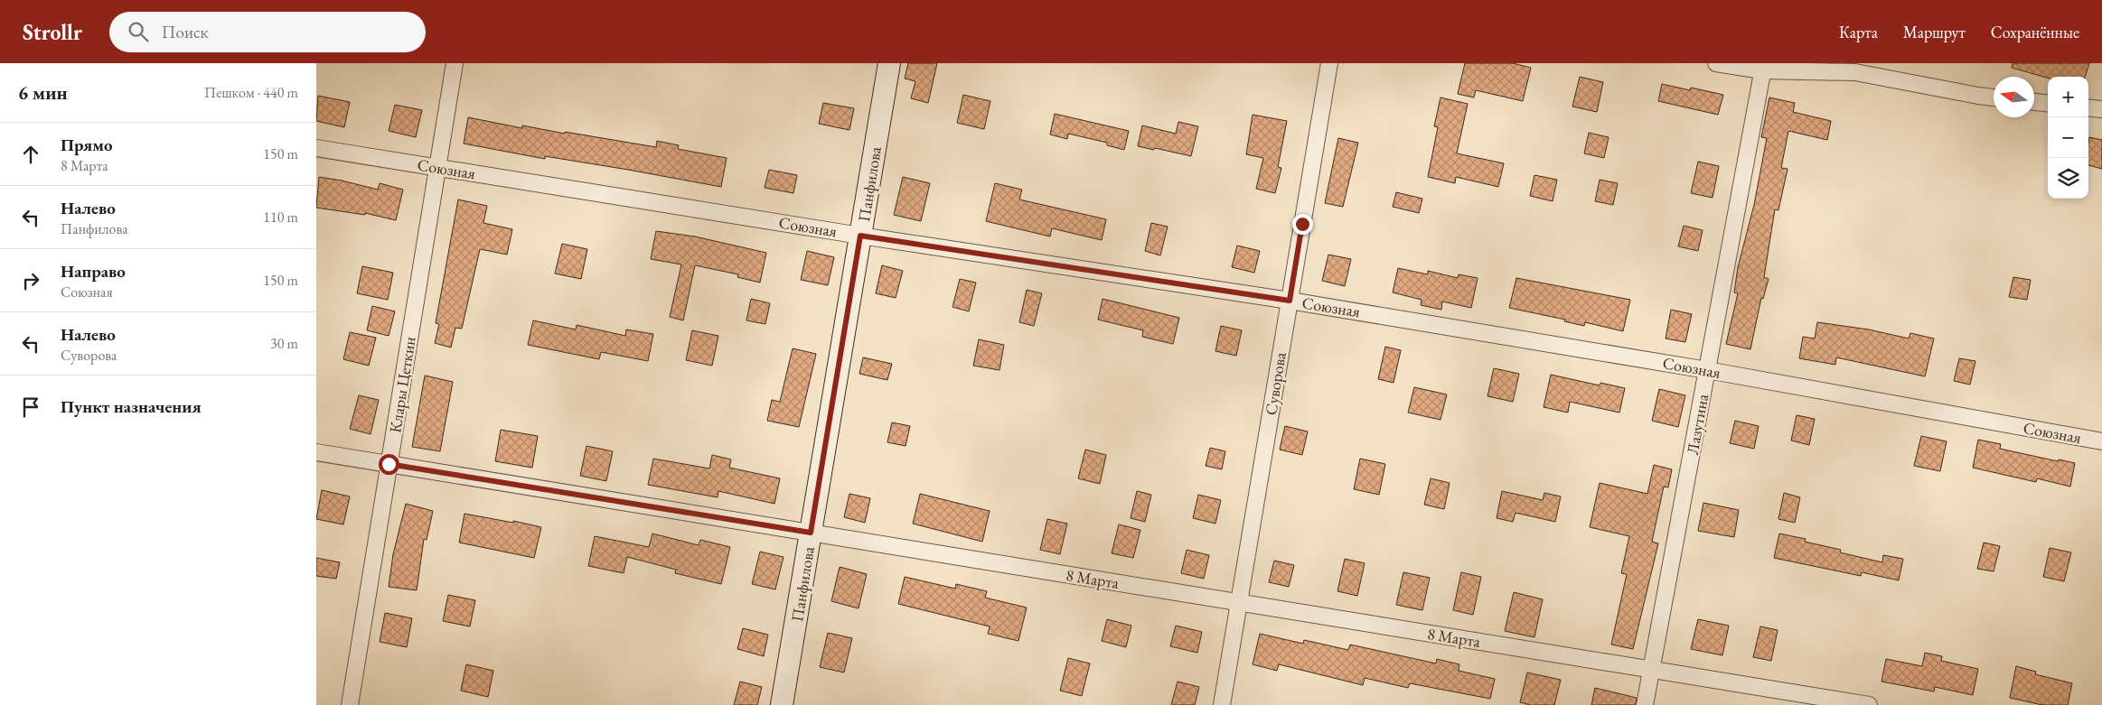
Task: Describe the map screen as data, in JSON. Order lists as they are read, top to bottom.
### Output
{
  "streets": {
    "street": [
      "Союзная",
      "Панфилова",
      "Суворова",
      "Клары Цеткин",
      "Лазутина",
      "8 Марта"
    ]
  },
  "crossings": [
    ["Союзная", "Панфилова"],
    ["Союзная", "Суворова"],
    ["Союзная", "Клары Цеткин"],
    ["Союзная", "Лазутина"],
    ["Панфилова", "8 Марта"],
    ["Суворова", "8 Марта"],
    ["Клары Цеткин", "8 Марта"],
    ["Лазутина", "8 Марта"]
  ],
  "north": "left",
  "page": {
    "header": "Strollr",
    "search": "Поиск",
    "nav": ["Карта", "Маршрут", "Сохранённые"],
    "heading": ["6 мин", "Пешком · 440 m"],
    "map_buttons": ["+", "−"],
    "list": [
      ["Прямо", "8 Марта", "150 m"],
      ["Налево", "Панфилова", "110 m"],
      ["Направо", "Союзная", "150 m"],
      ["Налево", "Суворова", "30 m"],
      "Пункт назначения"
    ]
  }
}
